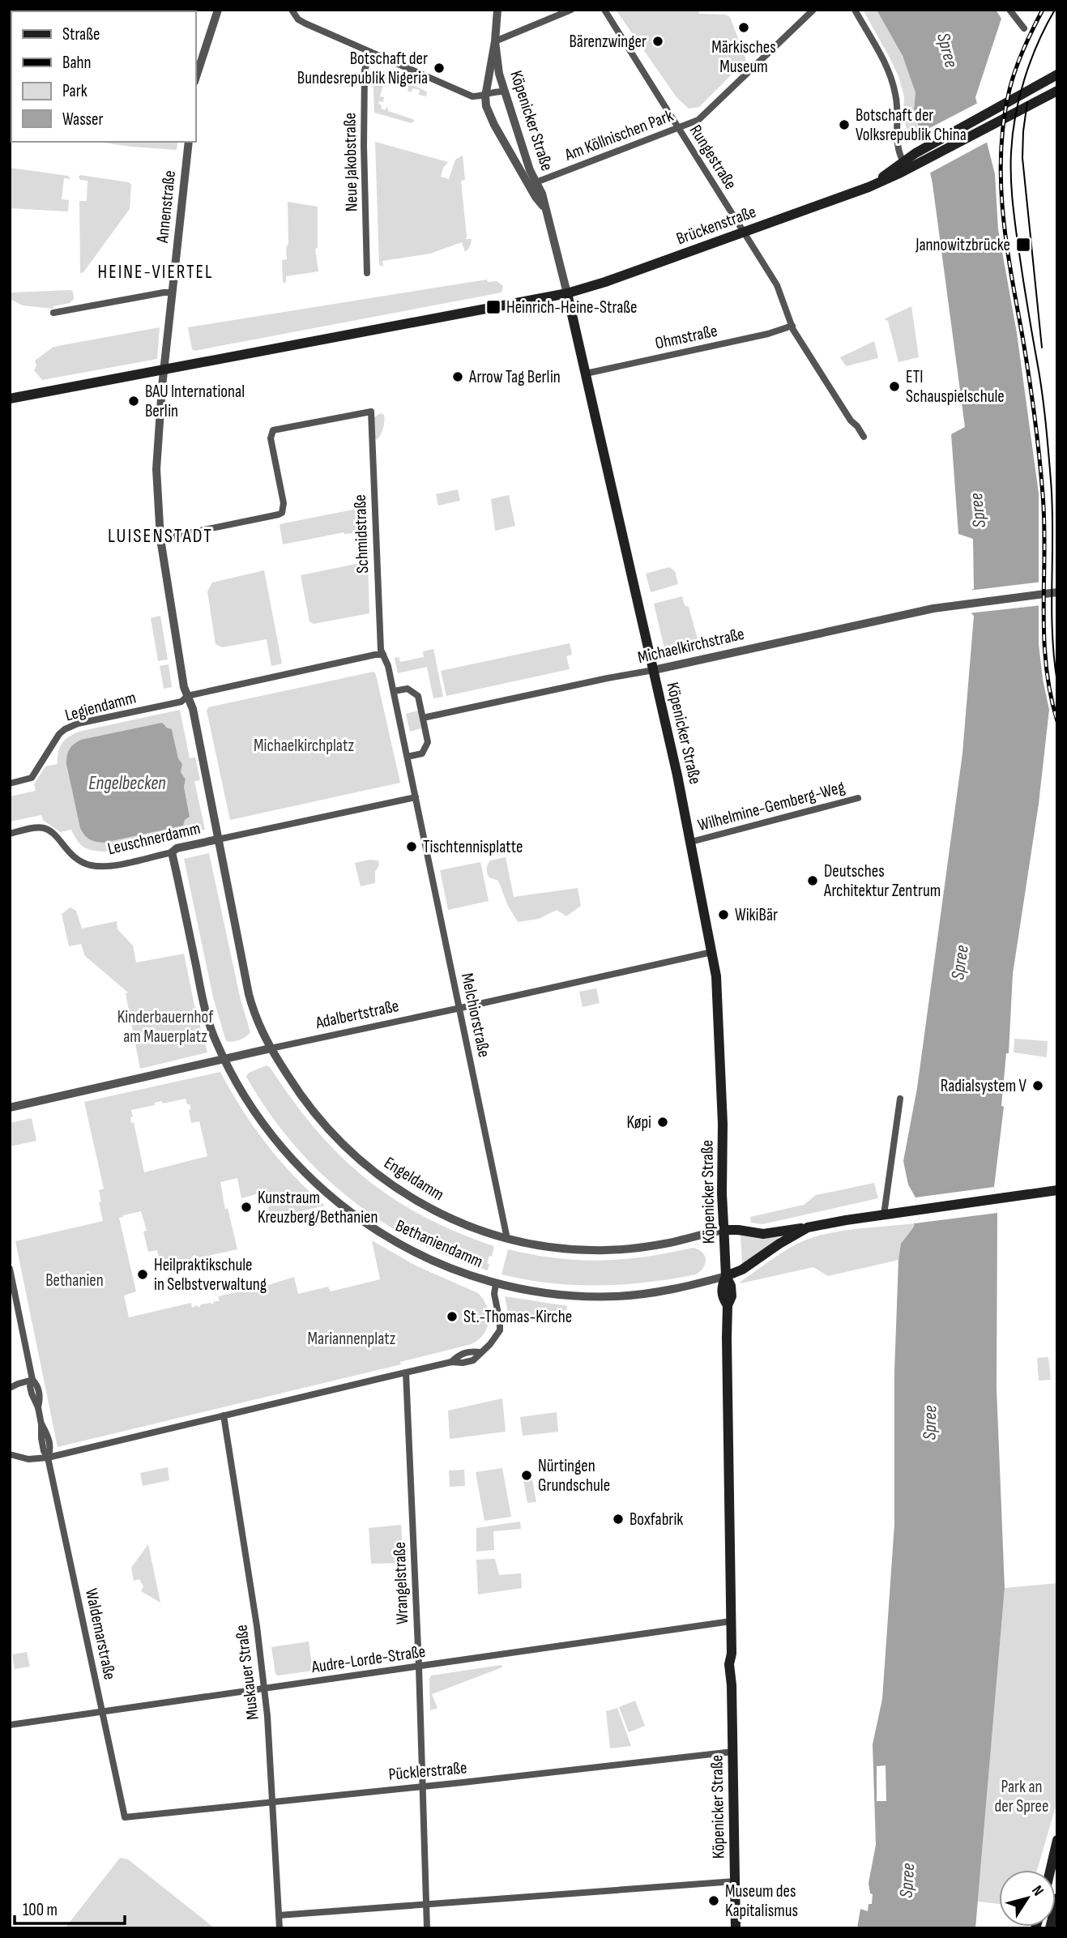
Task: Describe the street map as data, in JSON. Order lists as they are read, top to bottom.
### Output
{
  "streets": {
    "main road": [
      "Köpenicker Straße",
      "Brückenstraße",
      "Engeldamm",
      "Bethaniendamm"
    ],
    "street": [
      "Am Köllnischen Park",
      "Rungestraße",
      "Neue Jakobstraße",
      "Annenstraße",
      "Ohmstraße",
      "Schmidstraße",
      "Michaelkirchstraße",
      "Legiendamm",
      "Wilhelmine-Gemberg-Weg",
      "Leuschnerdamm",
      "Adalbertstraße",
      "Melchiorstraße",
      "Wrangelstraße",
      "Waldemarstraße",
      "Audre-Lorde-Straße",
      "Muskauer Straße",
      "Pücklerstraße"
    ]
  },
  "crossings": [
    ["Köpenicker Straße", "Am Köllnischen Park"],
    ["Köpenicker Straße", "Brückenstraße"],
    ["Köpenicker Straße", "Ohmstraße"],
    ["Köpenicker Straße", "Michaelkirchstraße"],
    ["Köpenicker Straße", "Wilhelmine-Gemberg-Weg"],
    ["Köpenicker Straße", "Adalbertstraße"],
    ["Köpenicker Straße", "Engeldamm"],
    ["Köpenicker Straße", "Bethaniendamm"],
    ["Köpenicker Straße", "Audre-Lorde-Straße"],
    ["Köpenicker Straße", "Pücklerstraße"],
    ["Am Köllnischen Park", "Rungestraße"],
    ["Rungestraße", "Brückenstraße"],
    ["Rungestraße", "Ohmstraße"],
    ["Annenstraße", "Schmidstraße"],
    ["Annenstraße", "Legiendamm"],
    ["Leuschnerdamm", "Engeldamm"],
    ["Leuschnerdamm", "Bethaniendamm"],
    ["Adalbertstraße", "Melchiorstraße"],
    ["Adalbertstraße", "Engeldamm"],
    ["Adalbertstraße", "Bethaniendamm"],
    ["Melchiorstraße", "Engeldamm"],
    ["Engeldamm", "Bethaniendamm"],
    ["Wrangelstraße", "Audre-Lorde-Straße"],
    ["Wrangelstraße", "Pücklerstraße"],
    ["Waldemarstraße", "Audre-Lorde-Straße"],
    ["Waldemarstraße", "Pücklerstraße"],
    ["Audre-Lorde-Straße", "Muskauer Straße"],
    ["Muskauer Straße", "Pücklerstraße"]
  ],
  "districts": ["HEINE-VIERTEL", "LUISENSTADT"],
  "water": ["Spree", "Engelbecken"],
  "parks": [
    "Michaelkirchplatz",
    "Kinderbauernhof am Mauerplatz",
    "Bethanien",
    "Mariannenplatz",
    "Park an der Spree"
  ],
  "places": {
    "other": [
      "Märkisches Museum",
      "Bärenzwinger",
      "Botschaft der Bundesrepublik Nigeria",
      "Botschaft der Volksrepublik China",
      "Arrow Tag Berlin",
      "ETI Schauspielschule",
      "BAU International Berlin",
      "Tischtennisplatte",
      "Deutsches Architektur Zentrum",
      "WikiBär",
      "Radialsystem V",
      "Køpi",
      "Kunstraum Kreuzberg/Bethanien",
      "Heilpraktikschule in Selbstverwaltung",
      "St.-Thomas-Kirche",
      "Nürtingen Grundschule",
      "Boxfabrik",
      "Museum des Kapitalismus"
    ],
    "transit": ["Jannowitzbrücke", "Heinrich-Heine-Straße"]
  },
  "legend": [
    "Straße",
    "Bahn",
    "Park",
    "Wasser"
  ],
  "scale_bar": "100 m",
  "north": "top right"
}
